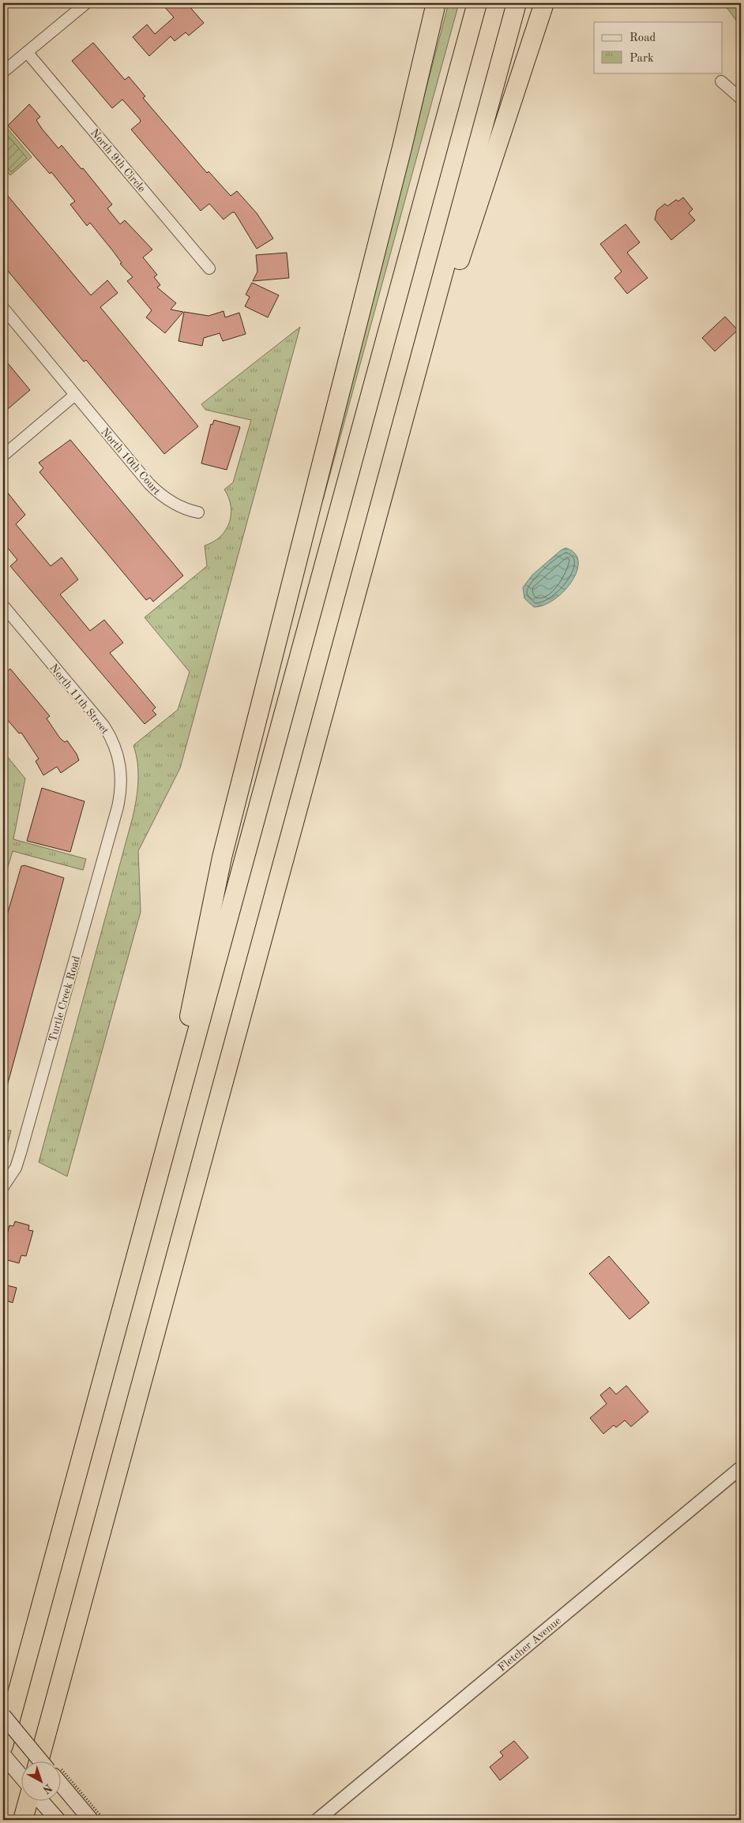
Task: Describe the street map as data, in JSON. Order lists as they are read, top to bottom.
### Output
{
  "streets": {
    "street": [
      "North 9th Circle",
      "North 10th Court",
      "North 11th Street",
      "Turtle Creek Road",
      "Fletcher Avenue"
    ]
  },
  "crossings": [
    ["North 11th Street", "Turtle Creek Road"]
  ],
  "legend": ["Road", "Park"],
  "north": "bottom right"
}
